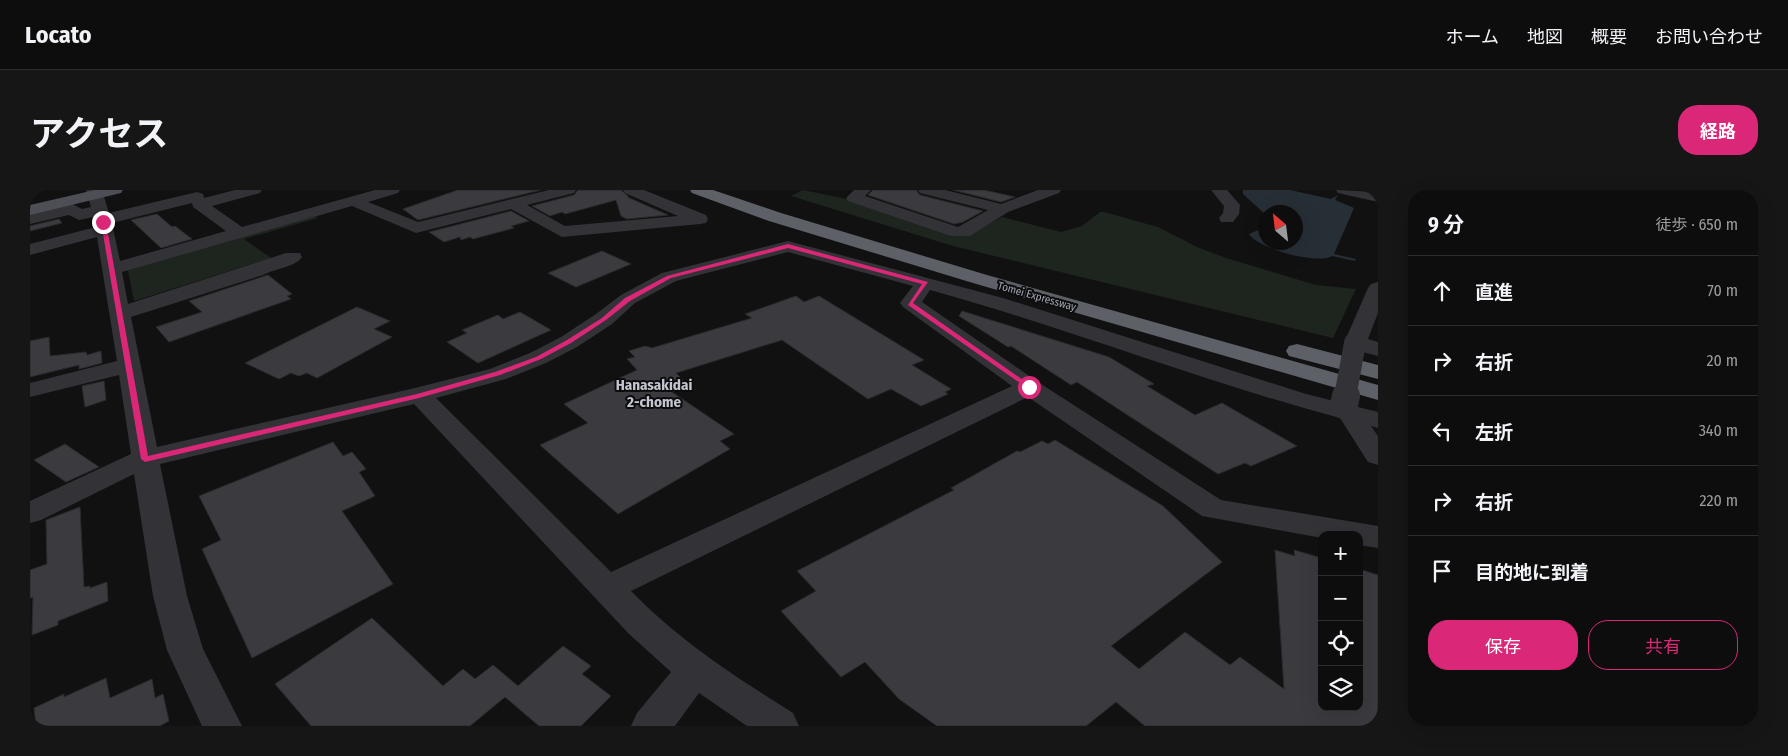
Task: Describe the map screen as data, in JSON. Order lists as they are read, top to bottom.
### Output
{
  "streets": {
    "highway": ["Tomei Expressway"]
  },
  "districts": ["Hanasakidai 2-chome"],
  "north": "top left",
  "page": {
    "header": "Locato",
    "nav": [
      "ホーム",
      "地図",
      "概要",
      "お問い合わせ"
    ],
    "title": "アクセス",
    "buttons": [
      "経路",
      ["保存", "共有"]
    ],
    "heading": ["9 分", "徒歩 · 650 m"],
    "list": [
      ["直進", "70 m"],
      ["右折", "20 m"],
      ["左折", "340 m"],
      ["右折", "220 m"],
      "目的地に到着"
    ],
    "map_buttons": ["+", "−"]
  }
}
